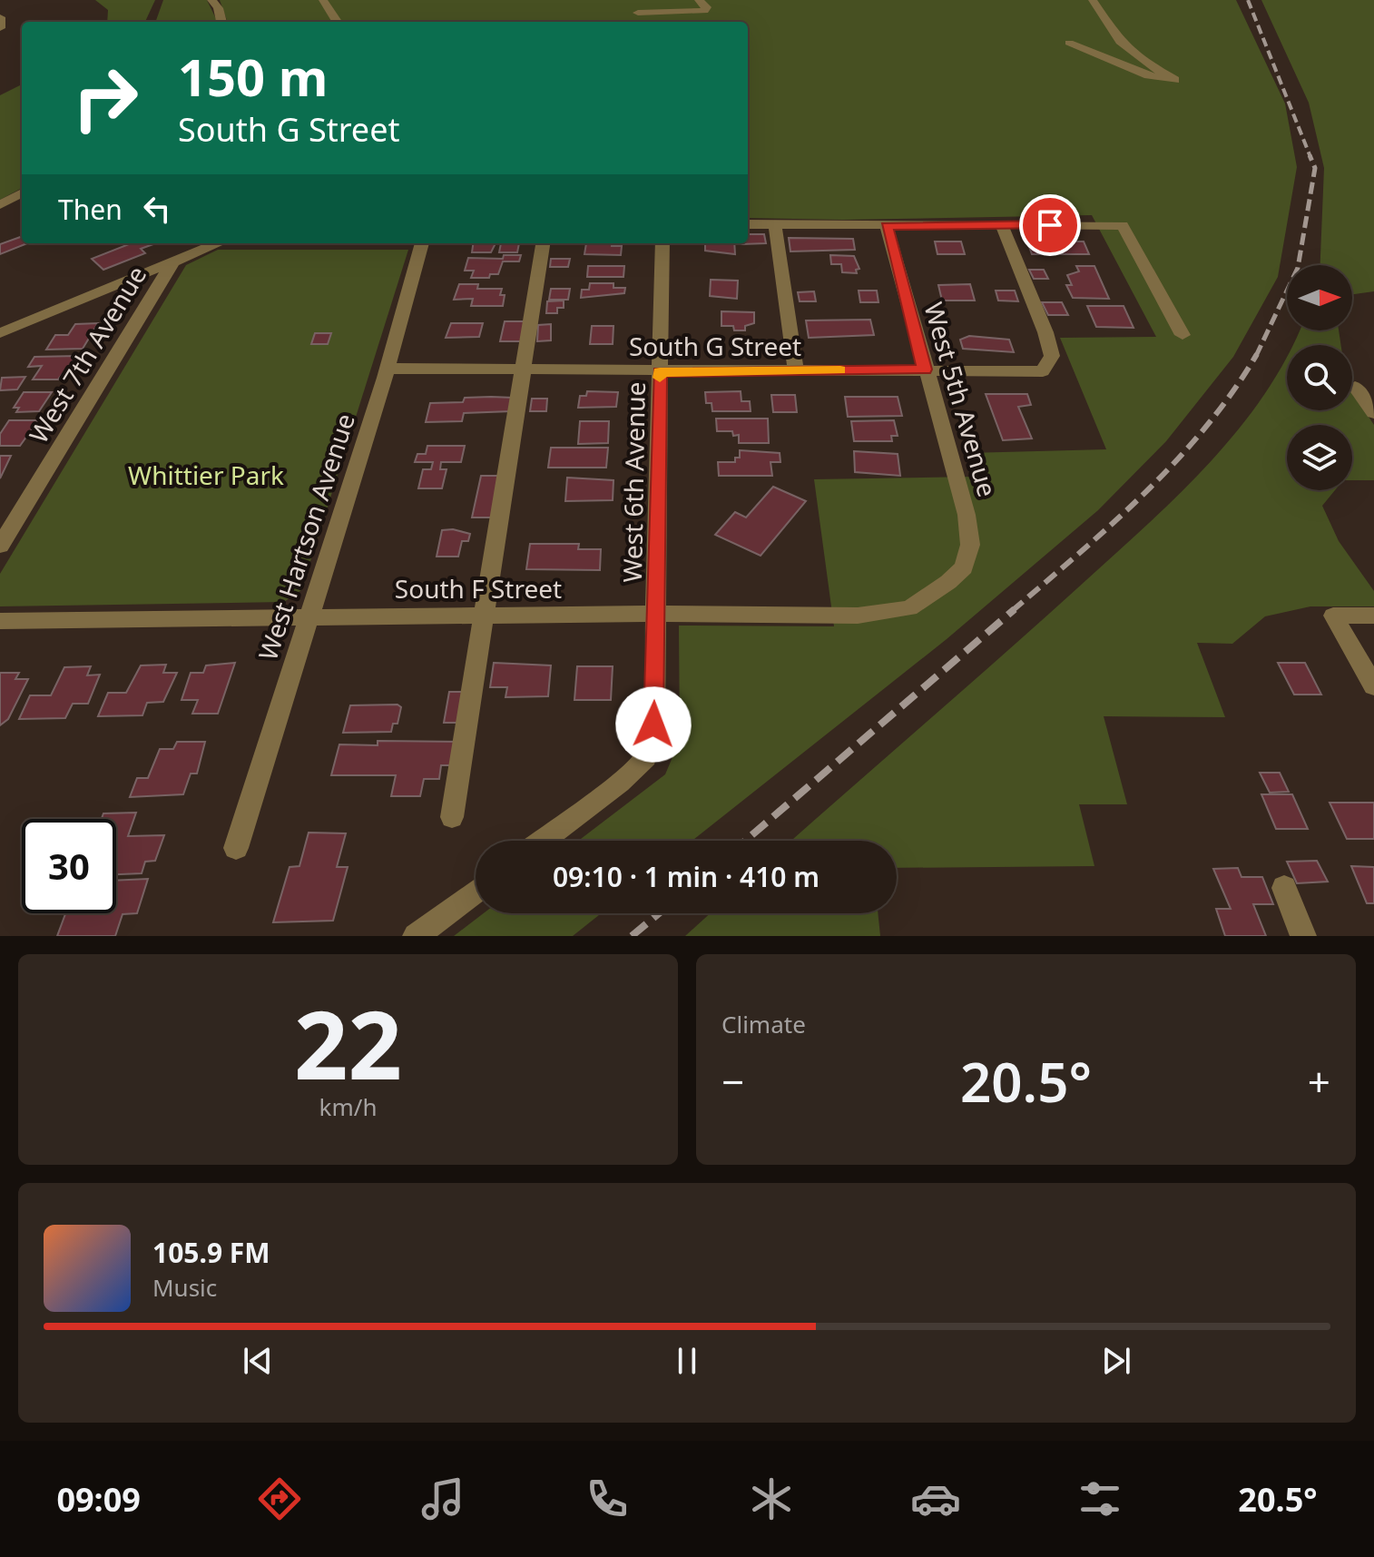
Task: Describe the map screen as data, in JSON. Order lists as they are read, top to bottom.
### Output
{
  "streets": {
    "street": [
      "South G Street",
      "West 7th Avenue",
      "West 5th Avenue",
      "West 6th Avenue",
      "West Hartson Avenue",
      "South F Street"
    ]
  },
  "crossings": [
    ["South G Street", "West 5th Avenue"],
    ["South G Street", "West 6th Avenue"],
    ["South G Street", "West Hartson Avenue"],
    ["West 5th Avenue", "South F Street"],
    ["West 6th Avenue", "South F Street"],
    ["West Hartson Avenue", "South F Street"]
  ],
  "parks": ["Whittier Park"],
  "north": "right",
  "page": {
    "turn": ["150 m", "South G Street"],
    "then": "Then",
    "limit": "30",
    "trip": "09:10 · 1 min · 410 m",
    "tile": [
      ["22", "km/h"],
      "Climate"
    ],
    "heat": ["−", "20.5°", "+"],
    "song": ["105.9 FM", "Music"],
    "tabs": ["09:09", "20.5°"]
  }
}
